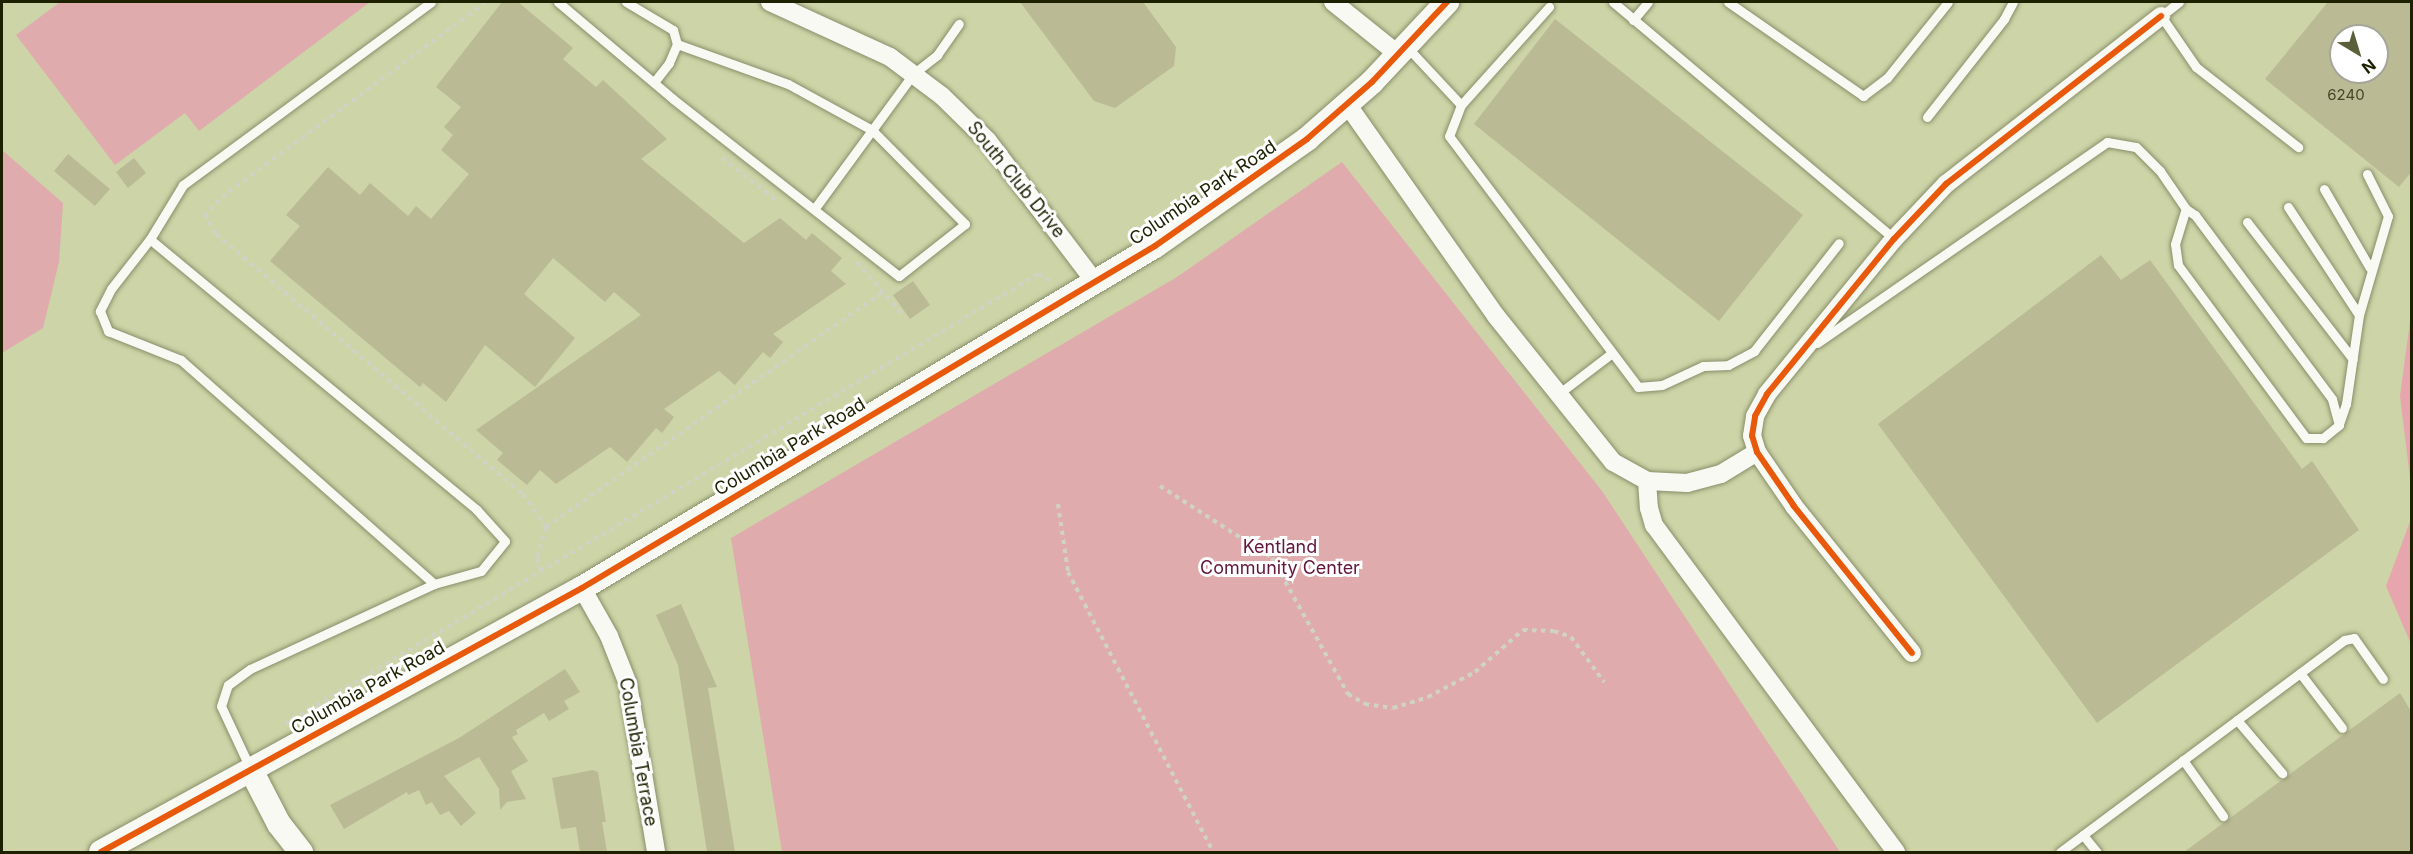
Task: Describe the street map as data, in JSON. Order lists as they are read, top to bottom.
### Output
{
  "streets": {
    "street": ["South Club Drive", "Columbia Park Road", "Columbia Terrace"]
  },
  "crossings": [
    ["South Club Drive", "Columbia Park Road"],
    ["Columbia Park Road", "Columbia Terrace"]
  ],
  "parks": ["Kentland Community Center"],
  "house_numbers": ["6240"],
  "north": "bottom right"
}
